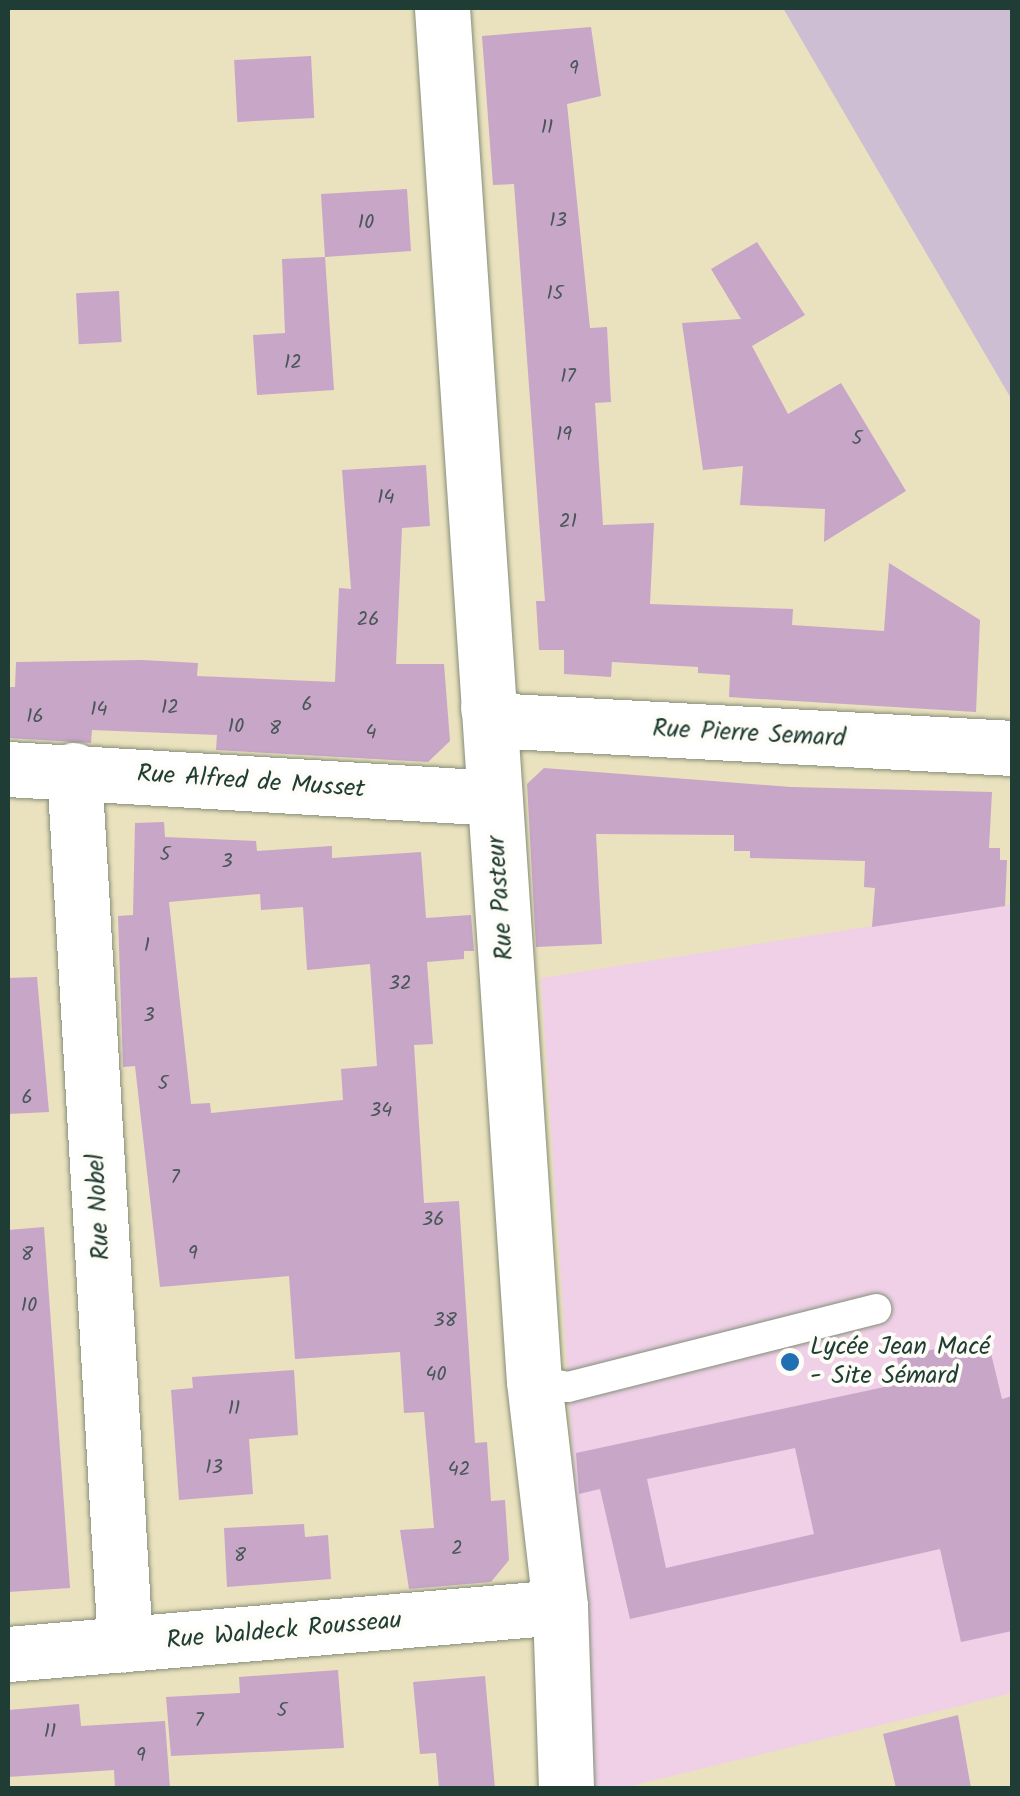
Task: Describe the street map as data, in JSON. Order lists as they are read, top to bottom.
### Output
{
  "streets": {
    "street": [
      "Rue Pierre Semard",
      "Rue Alfred de Musset",
      "Rue Pasteur",
      "Rue Nobel",
      "Rue Waldeck Rousseau"
    ]
  },
  "crossings": [
    ["Rue Pierre Semard", "Rue Pasteur"],
    ["Rue Alfred de Musset", "Rue Pasteur"],
    ["Rue Alfred de Musset", "Rue Nobel"],
    ["Rue Pasteur", "Rue Waldeck Rousseau"],
    ["Rue Nobel", "Rue Waldeck Rousseau"]
  ],
  "places": ["Lycée Jean Macé - Site Sémard"],
  "house_numbers": [
    "9",
    "11",
    "13",
    "10",
    "15",
    "12",
    "17",
    "19",
    "5",
    "14",
    "21",
    "26",
    "6",
    "12",
    "14",
    "16",
    "10",
    "8",
    "4",
    "5",
    "3",
    "1",
    "32",
    "3",
    "5",
    "6",
    "34",
    "7",
    "36",
    "9",
    "8",
    "10",
    "38",
    "40",
    "11",
    "13",
    "42",
    "2",
    "8",
    "5",
    "7",
    "11",
    "9"
  ]
}
